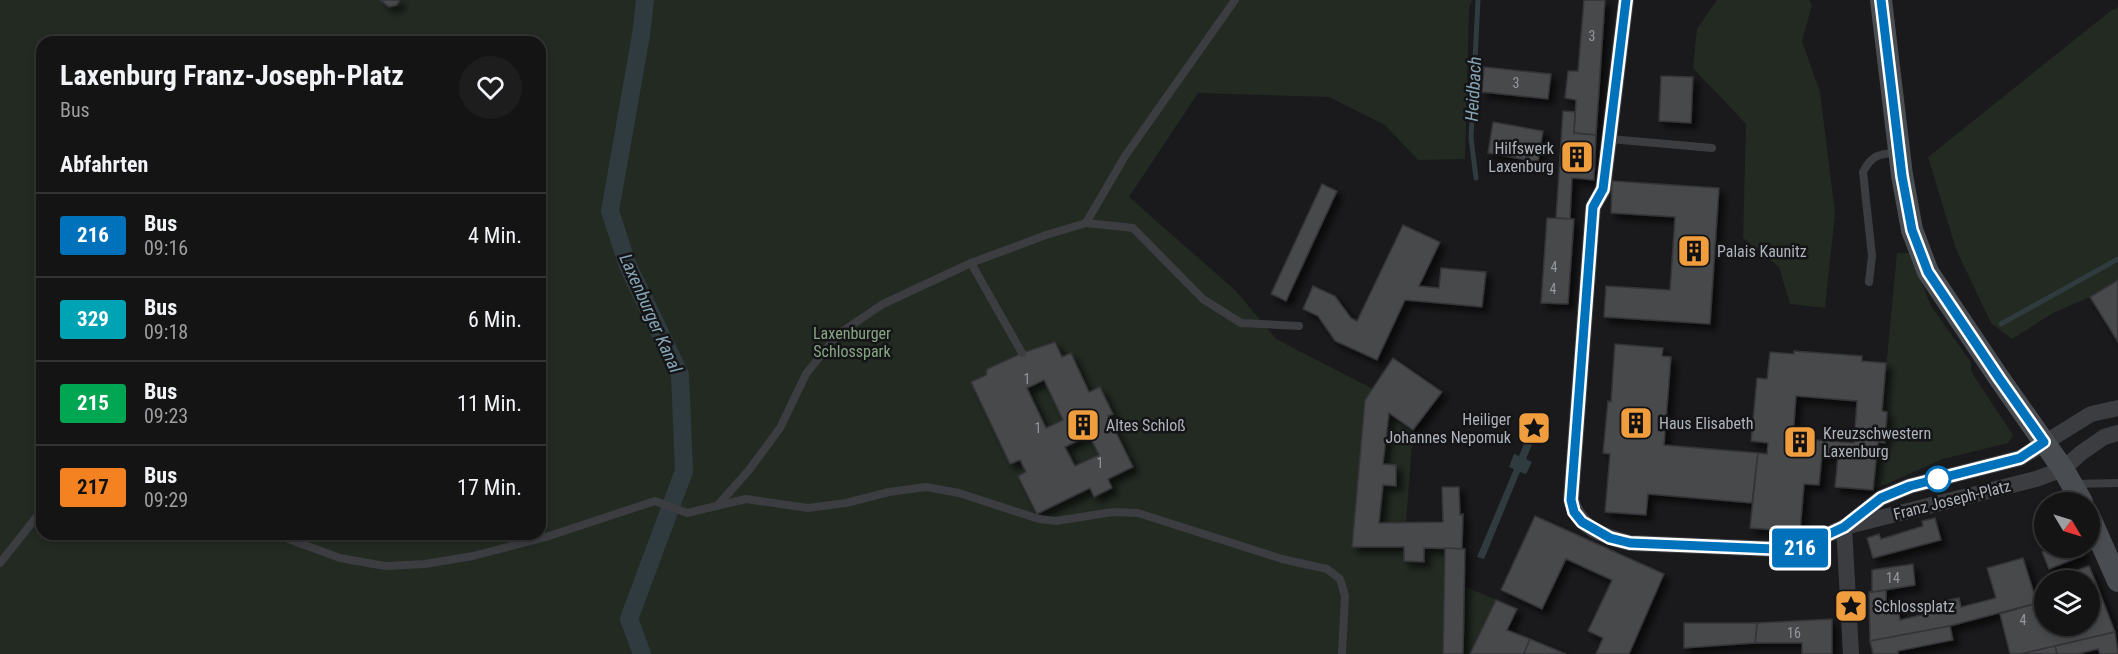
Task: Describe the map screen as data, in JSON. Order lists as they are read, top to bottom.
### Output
{
  "streets": {
    "street": ["Franz Joseph-Platz"]
  },
  "water": ["Heidbach", "Laxenburger Kanal"],
  "parks": ["Laxenburger Schlosspark"],
  "places": {
    "building": [
      "Hilfswerk Laxenburg",
      "Palais Kaunitz",
      "Haus Elisabeth",
      "Altes Schloß",
      "Kreuzschwestern Laxenburg"
    ],
    "place": ["Heiliger Johannes Nepomuk", "Schlossplatz"]
  },
  "lines": ["bus line 216"],
  "house_numbers": [
    "3",
    "3",
    "4",
    "4",
    "1",
    "1",
    "1",
    "14",
    "4",
    "16"
  ],
  "north": "bottom right",
  "page": {
    "on_map": "216",
    "heading": [
      ["Laxenburg Franz-Joseph-Platz", "Bus"],
      "Abfahrten"
    ],
    "list": [
      {
        "mark": "216",
        "name": "Bus",
        "note": "09:16",
        "value": "4 Min."
      },
      {
        "mark": "329",
        "name": "Bus",
        "note": "09:18",
        "value": "6 Min."
      },
      {
        "mark": "215",
        "name": "Bus",
        "note": "09:23",
        "value": "11 Min."
      },
      {
        "mark": "217",
        "name": "Bus",
        "note": "09:29",
        "value": "17 Min."
      }
    ]
  }
}
